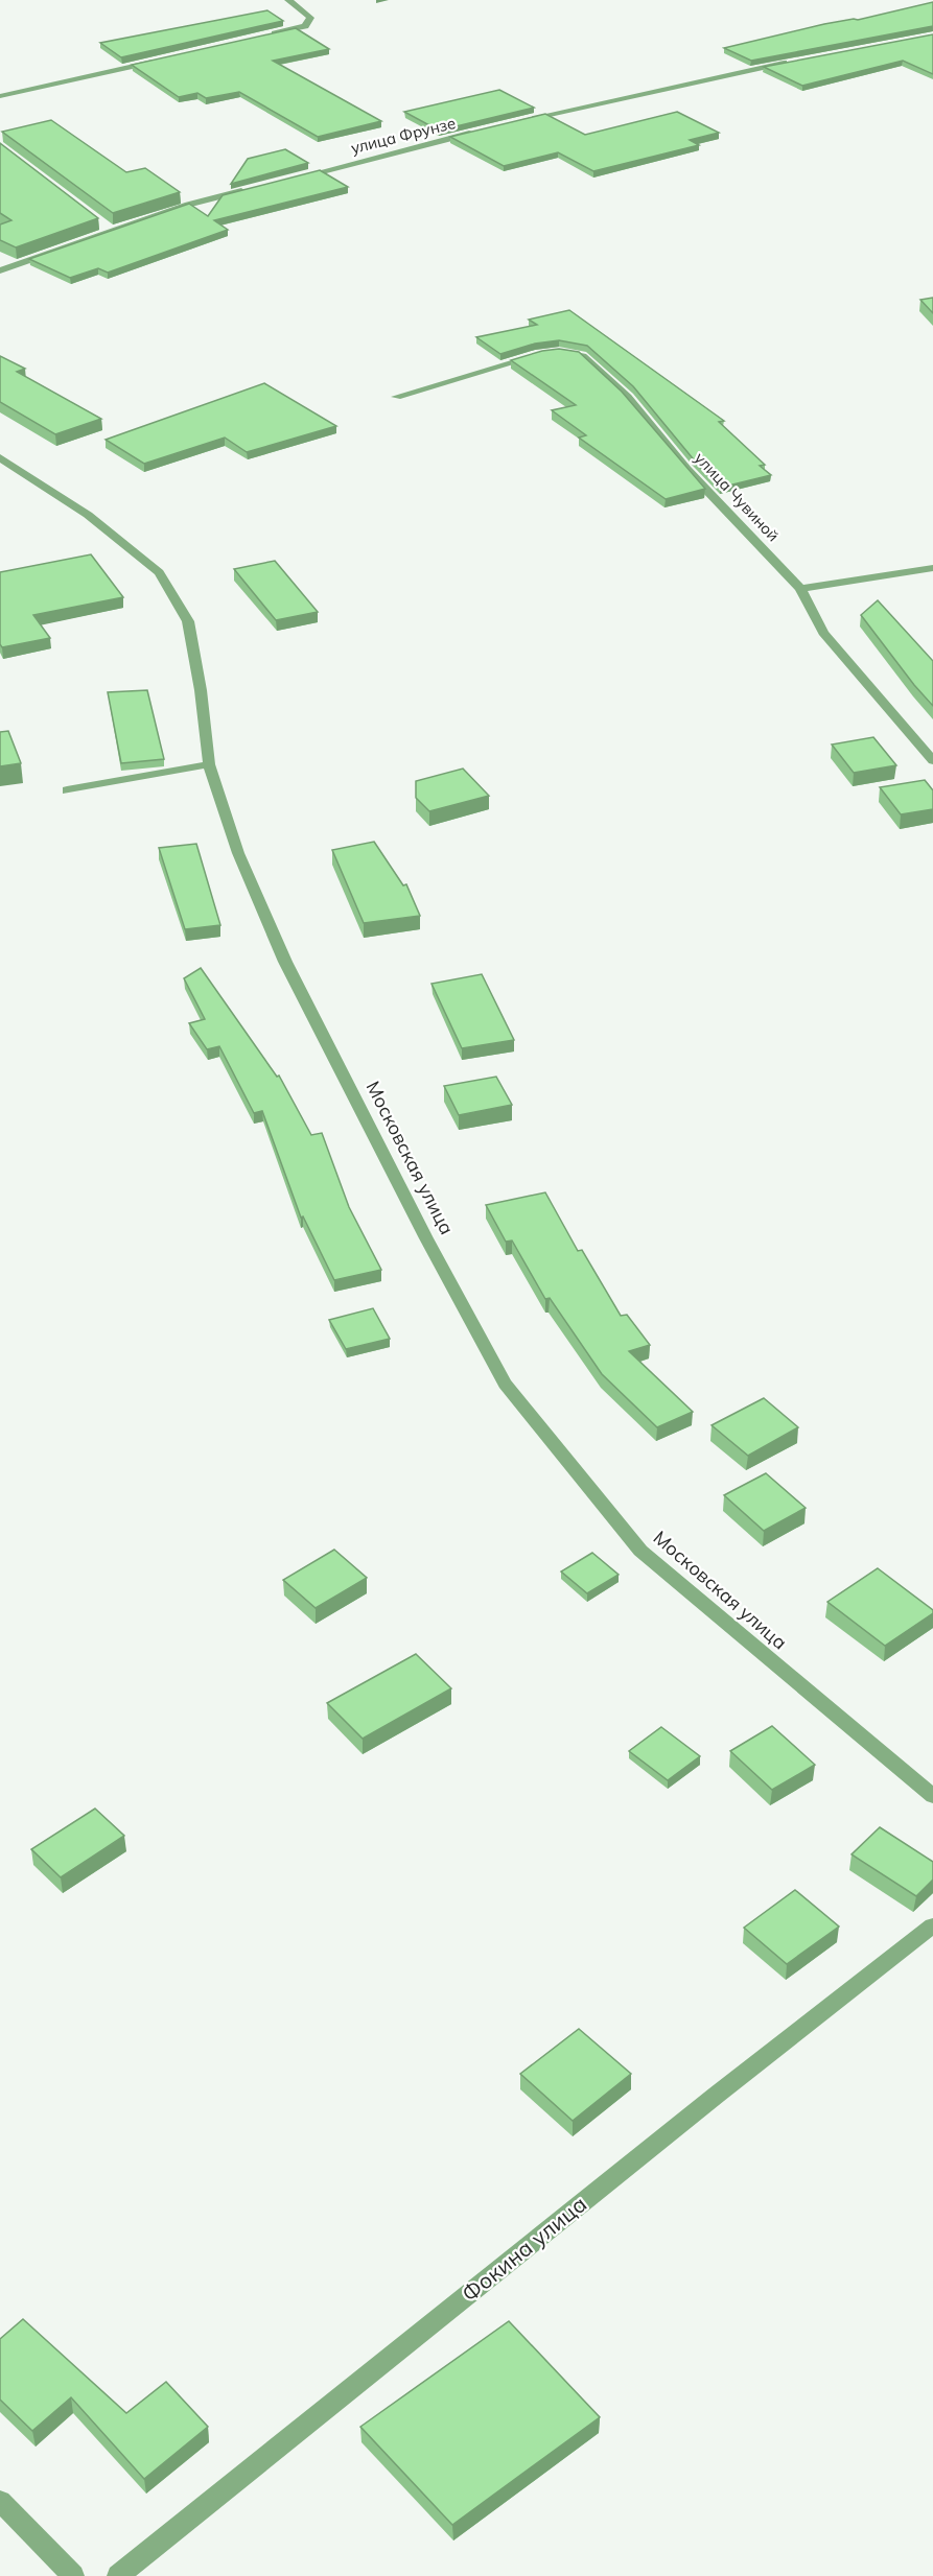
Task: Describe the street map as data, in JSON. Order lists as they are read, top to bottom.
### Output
{
  "streets": {
    "street": [
      "улица Фрунзе",
      "улица Чувиной",
      "Московская улица",
      "Фокина улица"
    ]
  }
}
